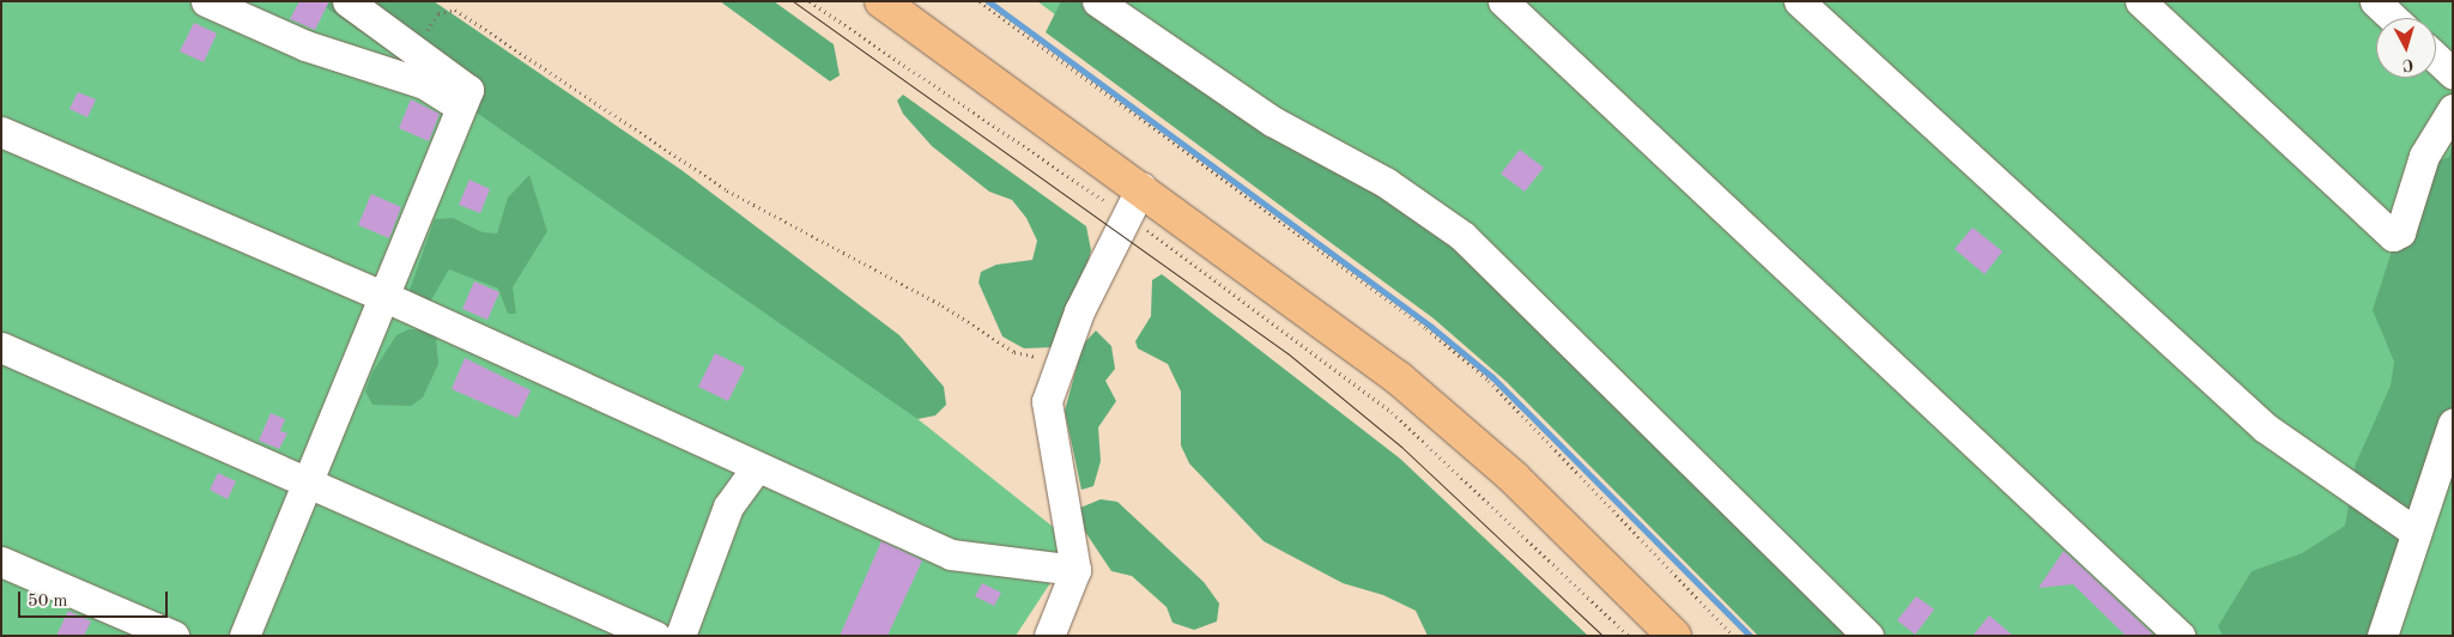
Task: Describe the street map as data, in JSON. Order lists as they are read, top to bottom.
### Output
{
  "scale_bar": "50 m",
  "north": "bottom"
}
